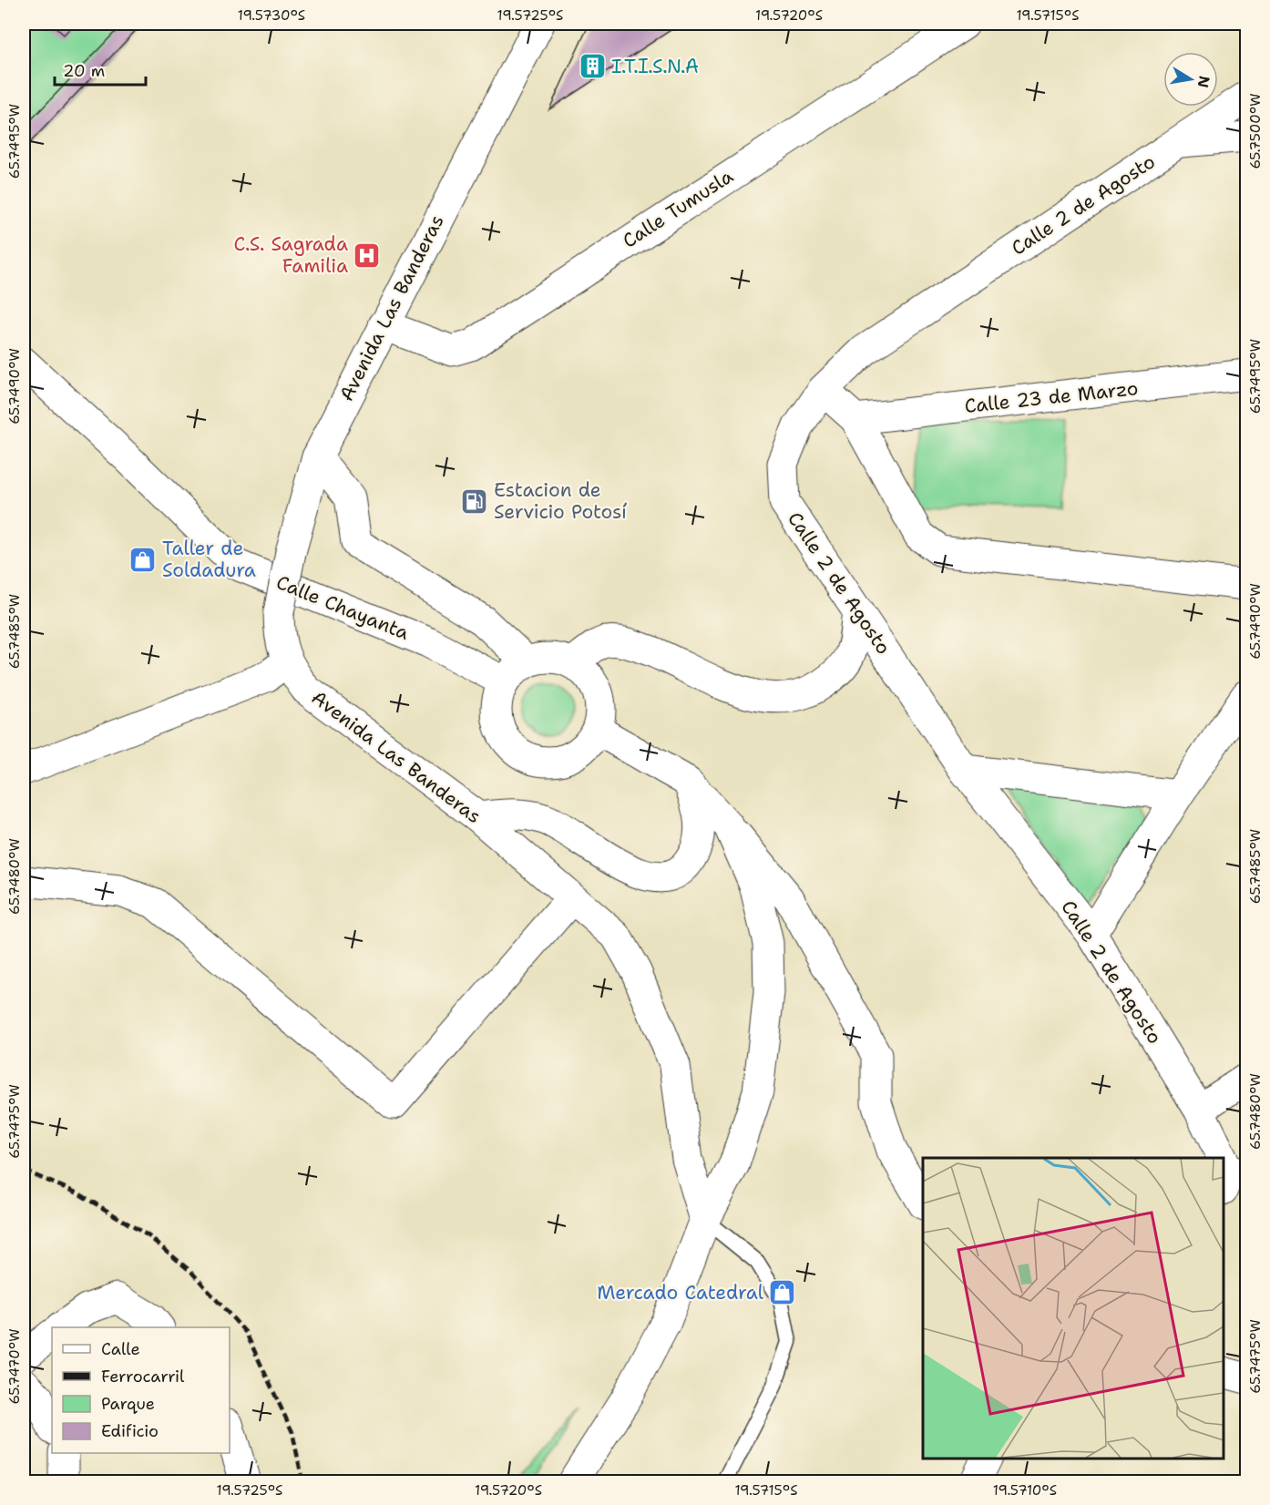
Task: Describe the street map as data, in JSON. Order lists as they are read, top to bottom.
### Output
{
  "streets": {
    "street": [
      "Calle 2 de Agosto",
      "Calle Tumusla",
      "Avenida Las Banderas",
      "Calle 23 de Marzo",
      "Calle Chayanta"
    ]
  },
  "crossings": [
    ["Calle Tumusla", "Avenida Las Banderas"]
  ],
  "places": {
    "building": ["I.T.I.S.N.A"],
    "hospital": ["C.S. Sagrada Familia"],
    "fuel station": ["Estacion de Servicio Potosí"],
    "shop": ["Taller de Soldadura", "Mercado Catedral"]
  },
  "legend": [
    "Calle",
    "Ferrocarril",
    "Parque",
    "Edificio"
  ],
  "scale_bar": "20 m",
  "north": "right",
  "coordinates": [
    "19.5730°S",
    "19.5725°S",
    "19.5720°S",
    "19.5715°S",
    "65.7500°W",
    "65.7495°W",
    "65.7490°W",
    "65.7485°W",
    "65.7480°W",
    "65.7475°W",
    "65.7470°W",
    "19.5710°S"
  ]
}
